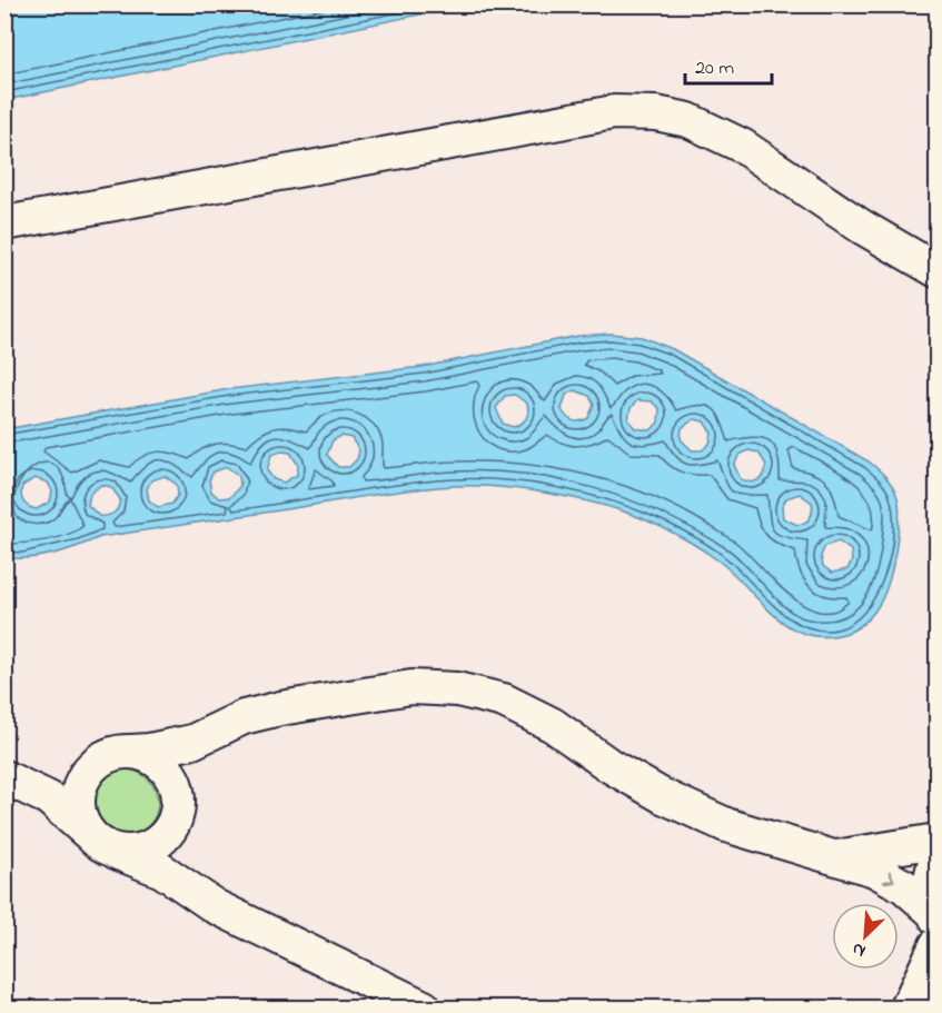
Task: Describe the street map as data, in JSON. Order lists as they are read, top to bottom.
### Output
{
  "scale_bar": "20 m",
  "north": "bottom left"
}
